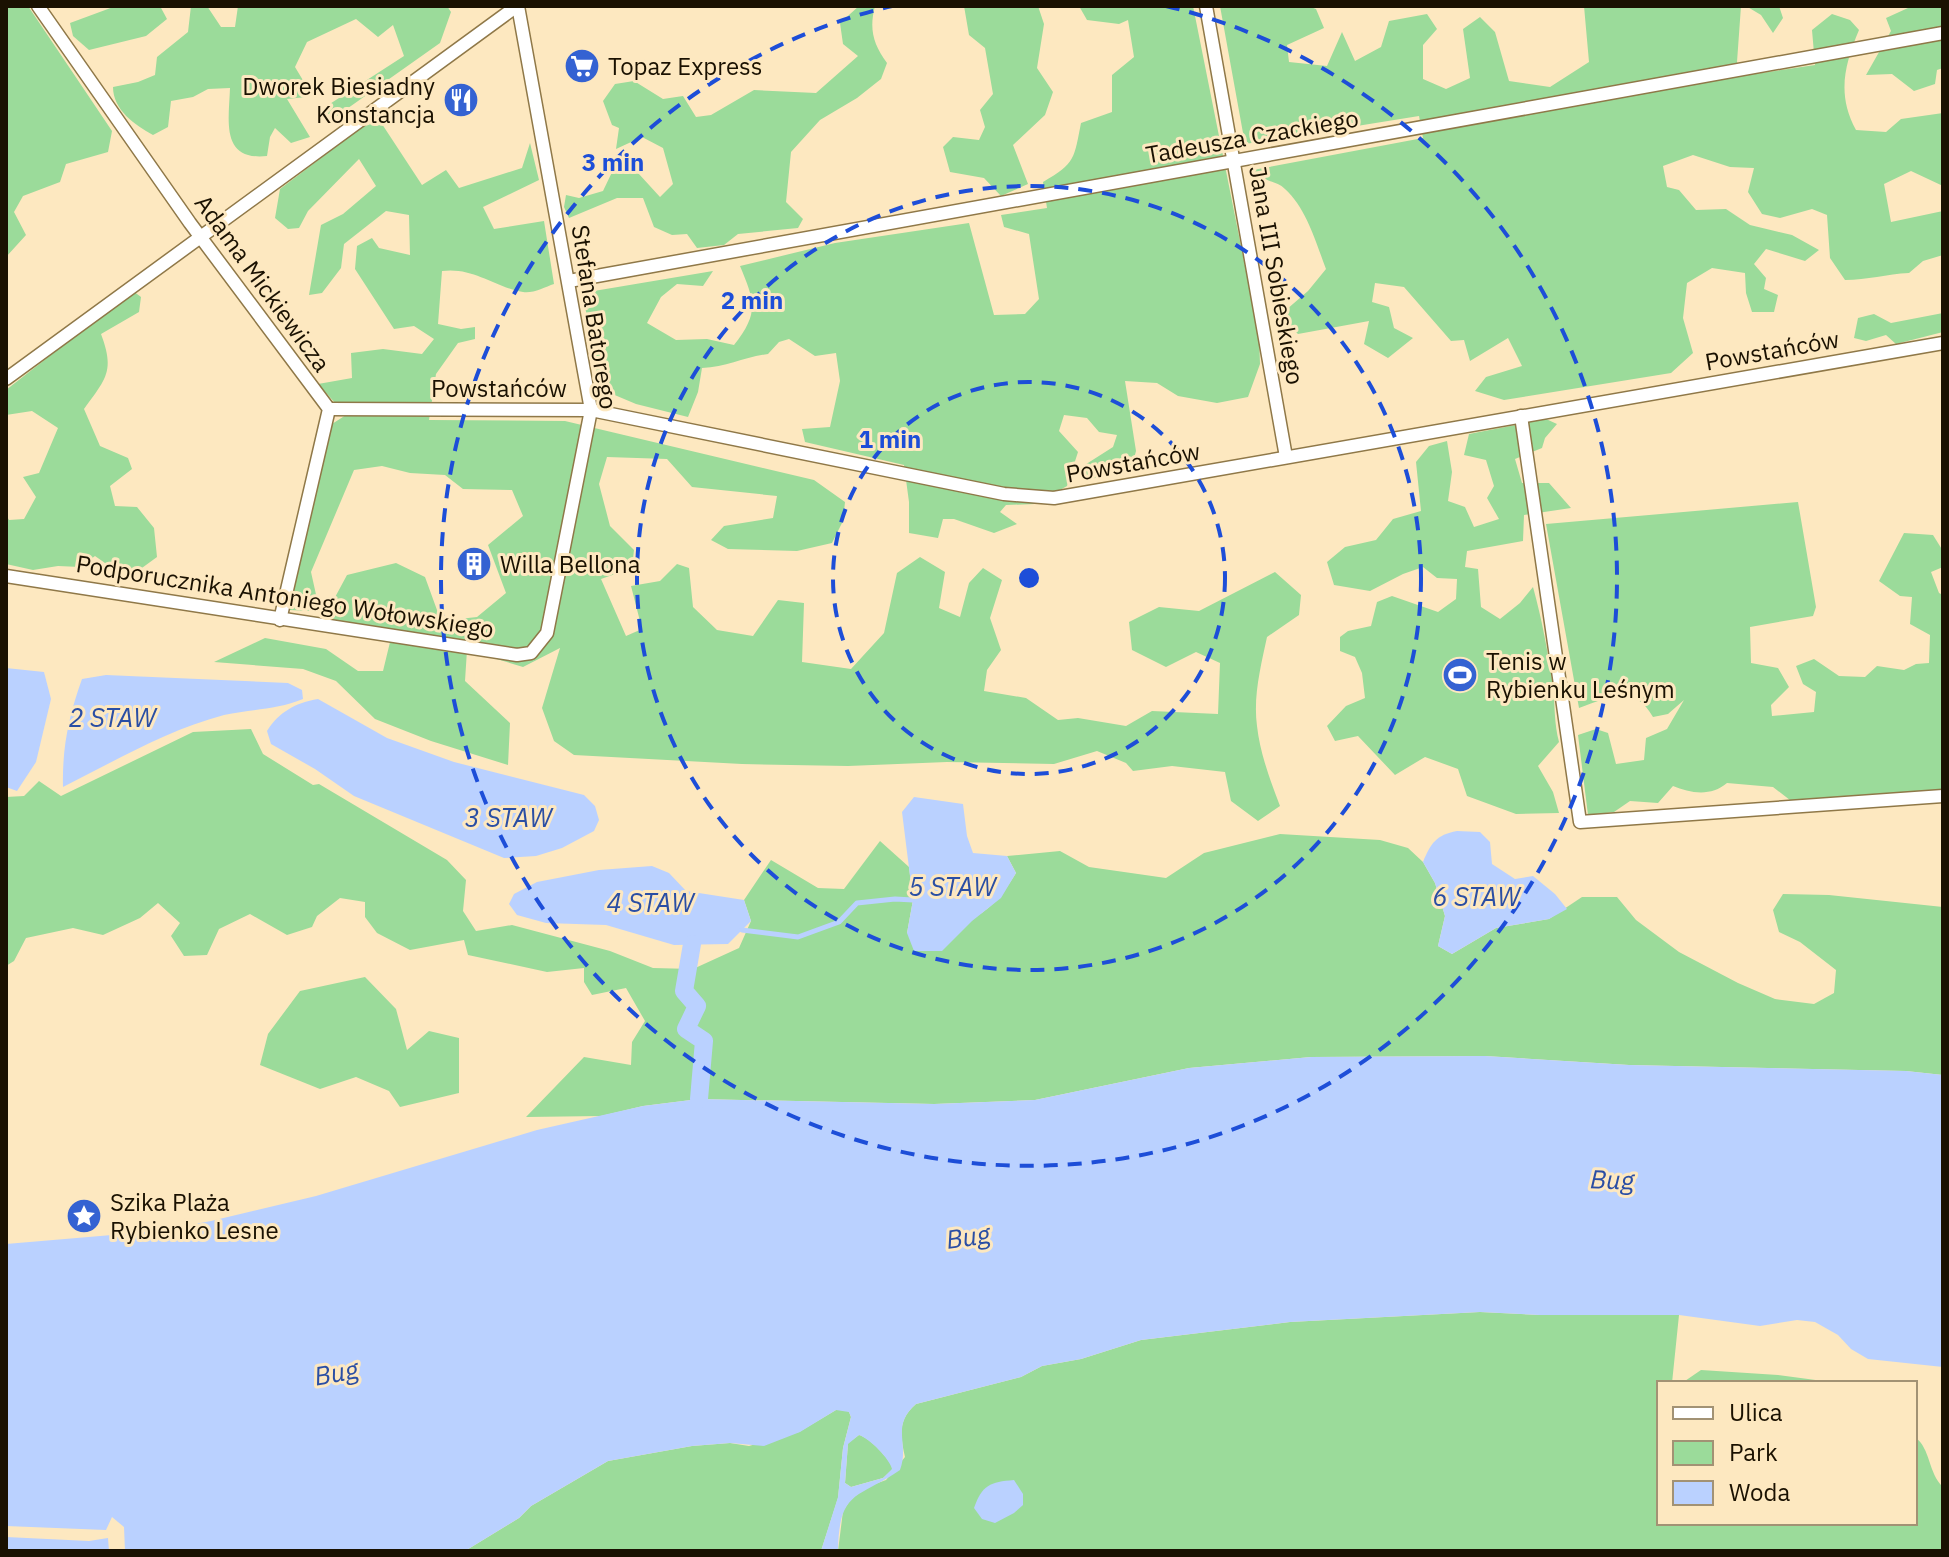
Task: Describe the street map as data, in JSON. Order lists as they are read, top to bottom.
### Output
{
  "streets": {
    "street": [
      "Tadeusza Czackiego",
      "Jana III Sobieskiego",
      "Adama Mickiewicza",
      "Stefana Batorego",
      "Powstańców",
      "Podporucznika Antoniego Wołowskiego"
    ]
  },
  "crossings": [
    ["Tadeusza Czackiego", "Jana III Sobieskiego"],
    ["Tadeusza Czackiego", "Stefana Batorego"],
    ["Jana III Sobieskiego", "Powstańców"],
    ["Adama Mickiewicza", "Powstańców"],
    ["Adama Mickiewicza", "Podporucznika Antoniego Wołowskiego"],
    ["Stefana Batorego", "Powstańców"],
    ["Stefana Batorego", "Podporucznika Antoniego Wołowskiego"]
  ],
  "water": [
    "2 STAW",
    "3 STAW",
    "5 STAW",
    "6 STAW",
    "4 STAW",
    "Bug"
  ],
  "places": {
    "supermarket": ["Topaz Express"],
    "restaurant": ["Dworek Biesiadny Konstancja"],
    "building": ["Willa Bellona"],
    "sports": ["Tenis w Rybienku Leśnym"],
    "place": ["Szika Plaża Rybienko Lesne"]
  },
  "legend": ["Ulica", "Park", "Woda"],
  "rings": ["3 min", "2 min", "1 min"]
}
